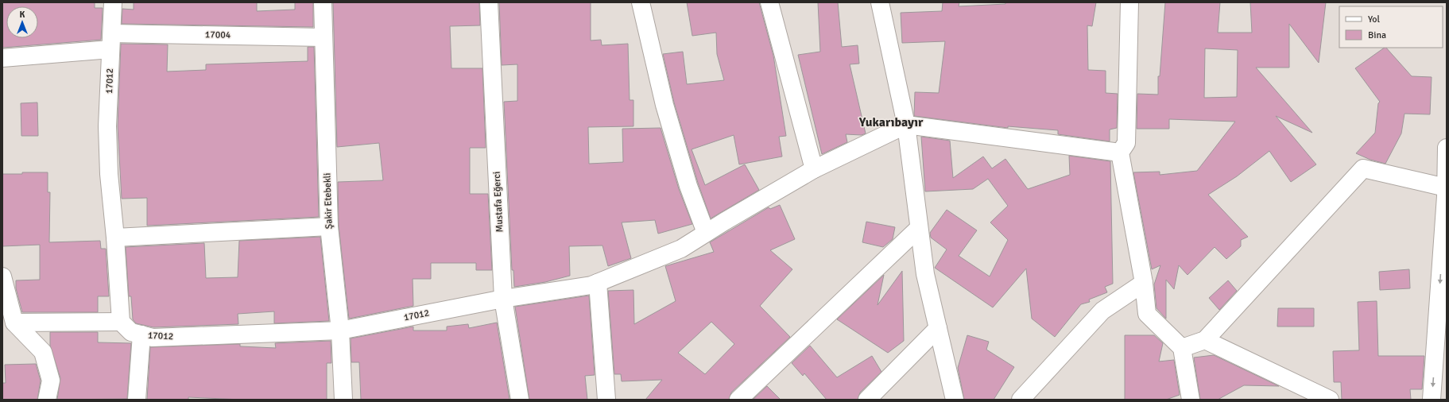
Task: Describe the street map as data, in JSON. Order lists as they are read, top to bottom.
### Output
{
  "streets": {
    "street": [
      "17004",
      "17012",
      "Şakir Etebekli",
      "Mustafa Eğerci"
    ]
  },
  "crossings": [
    ["17004", "17012"],
    ["17004", "Şakir Etebekli"],
    ["17012", "Şakir Etebekli"],
    ["17012", "Mustafa Eğerci"]
  ],
  "districts": ["Yukarıbayır"],
  "legend": ["Yol", "Bina"],
  "north": "top"
}
